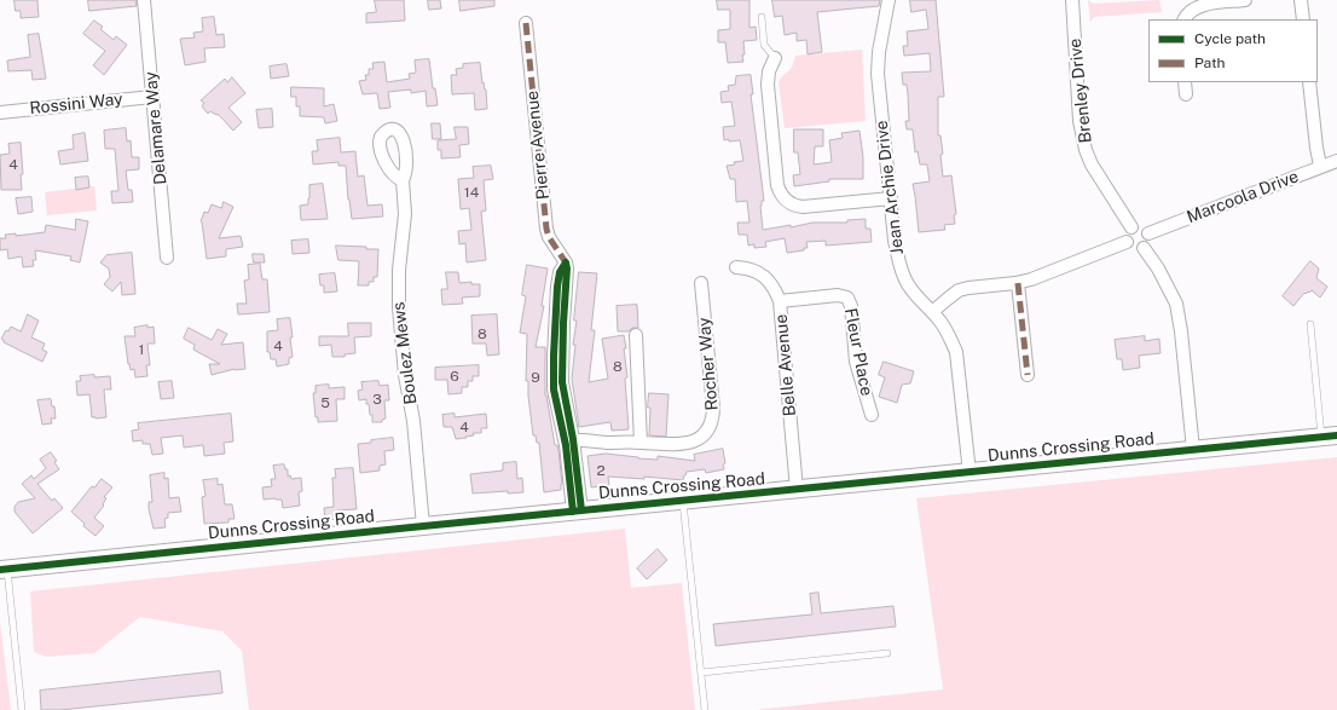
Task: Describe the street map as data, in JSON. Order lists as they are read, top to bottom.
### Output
{
  "streets": {
    "street": [
      "Brenley Drive",
      "Rossini Way",
      "Delamare Way",
      "Pierre Avenue",
      "Jean Archie Drive",
      "Marcoola Drive",
      "Fleur Place",
      "Boulez Mews",
      "Rocher Way",
      "Belle Avenue",
      "Dunns Crossing Road"
    ]
  },
  "crossings": [
    ["Brenley Drive", "Marcoola Drive"],
    ["Rossini Way", "Delamare Way"],
    ["Pierre Avenue", "Rocher Way"],
    ["Pierre Avenue", "Dunns Crossing Road"],
    ["Jean Archie Drive", "Dunns Crossing Road"],
    ["Fleur Place", "Belle Avenue"],
    ["Boulez Mews", "Dunns Crossing Road"],
    ["Belle Avenue", "Dunns Crossing Road"]
  ],
  "house_numbers": [
    "4",
    "14",
    "8",
    "4",
    "1",
    "8",
    "6",
    "9",
    "3",
    "5",
    "4",
    "2"
  ],
  "legend": ["Cycle path", "Path"]
}
